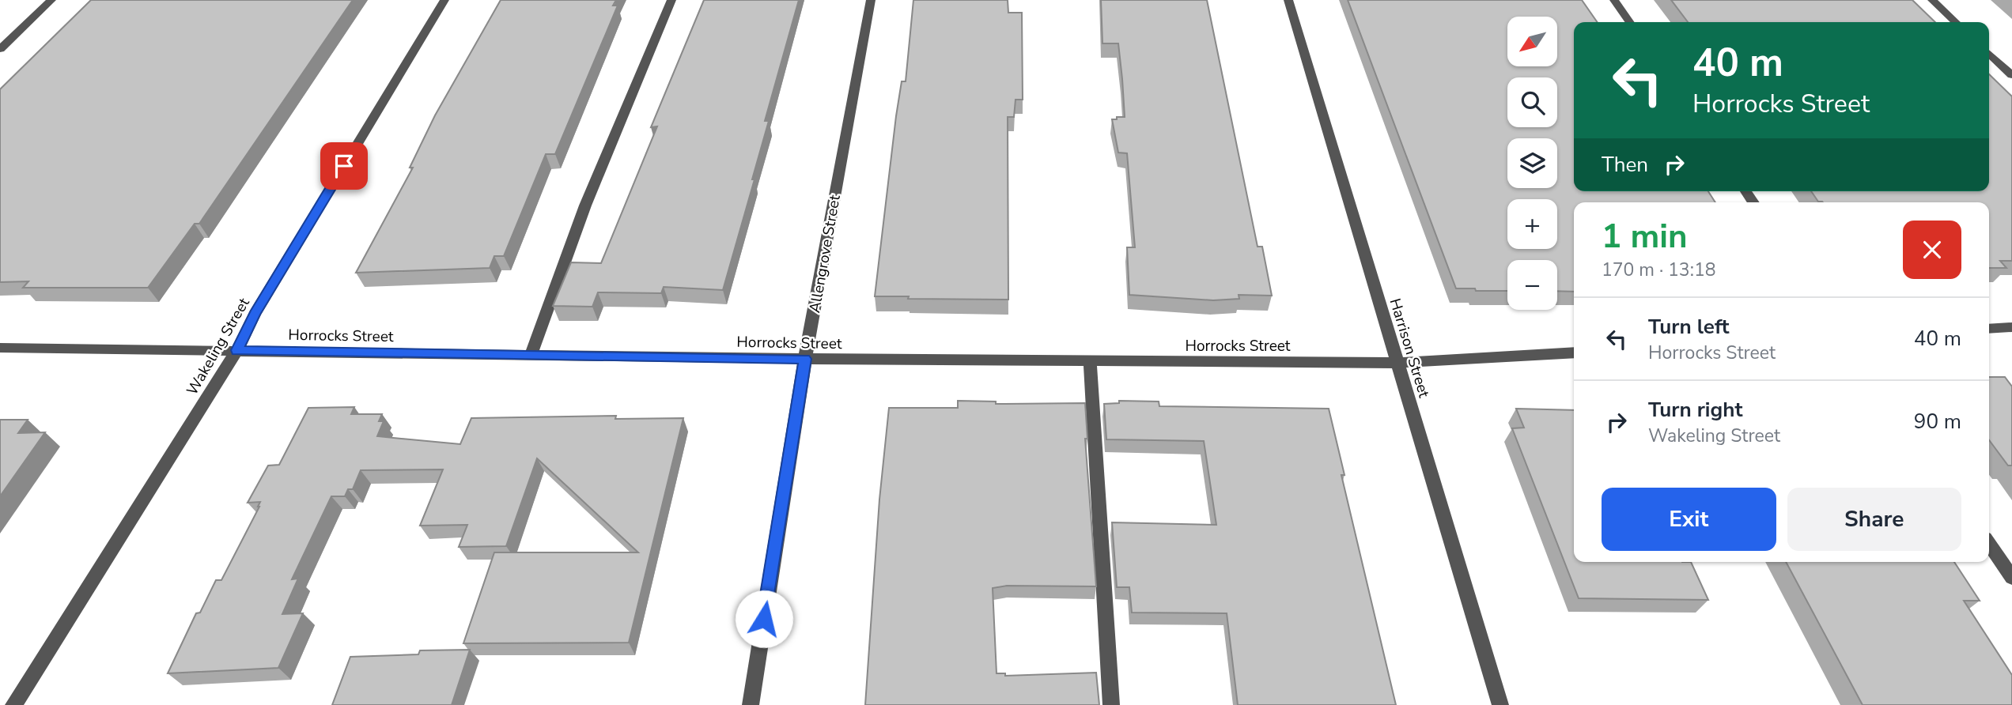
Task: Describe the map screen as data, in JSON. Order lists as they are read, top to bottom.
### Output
{
  "streets": {
    "street": [
      "Allengrove Street",
      "Horrocks Street",
      "Wakeling Street",
      "Harrison Street"
    ]
  },
  "crossings": [
    ["Allengrove Street", "Horrocks Street"],
    ["Horrocks Street", "Wakeling Street"],
    ["Horrocks Street", "Harrison Street"]
  ],
  "north": "bottom left",
  "page": {
    "map_buttons": ["+", "−"],
    "turn": ["40 m", "Horrocks Street"],
    "then": "Then",
    "heading": ["1 min", "170 m · 13:18"],
    "list": [
      {
        "name": "Turn left",
        "note": "Horrocks Street",
        "value": "40 m"
      },
      {
        "name": "Turn right",
        "note": "Wakeling Street",
        "value": "90 m"
      }
    ],
    "buttons": ["Exit", "Share"]
  }
}
